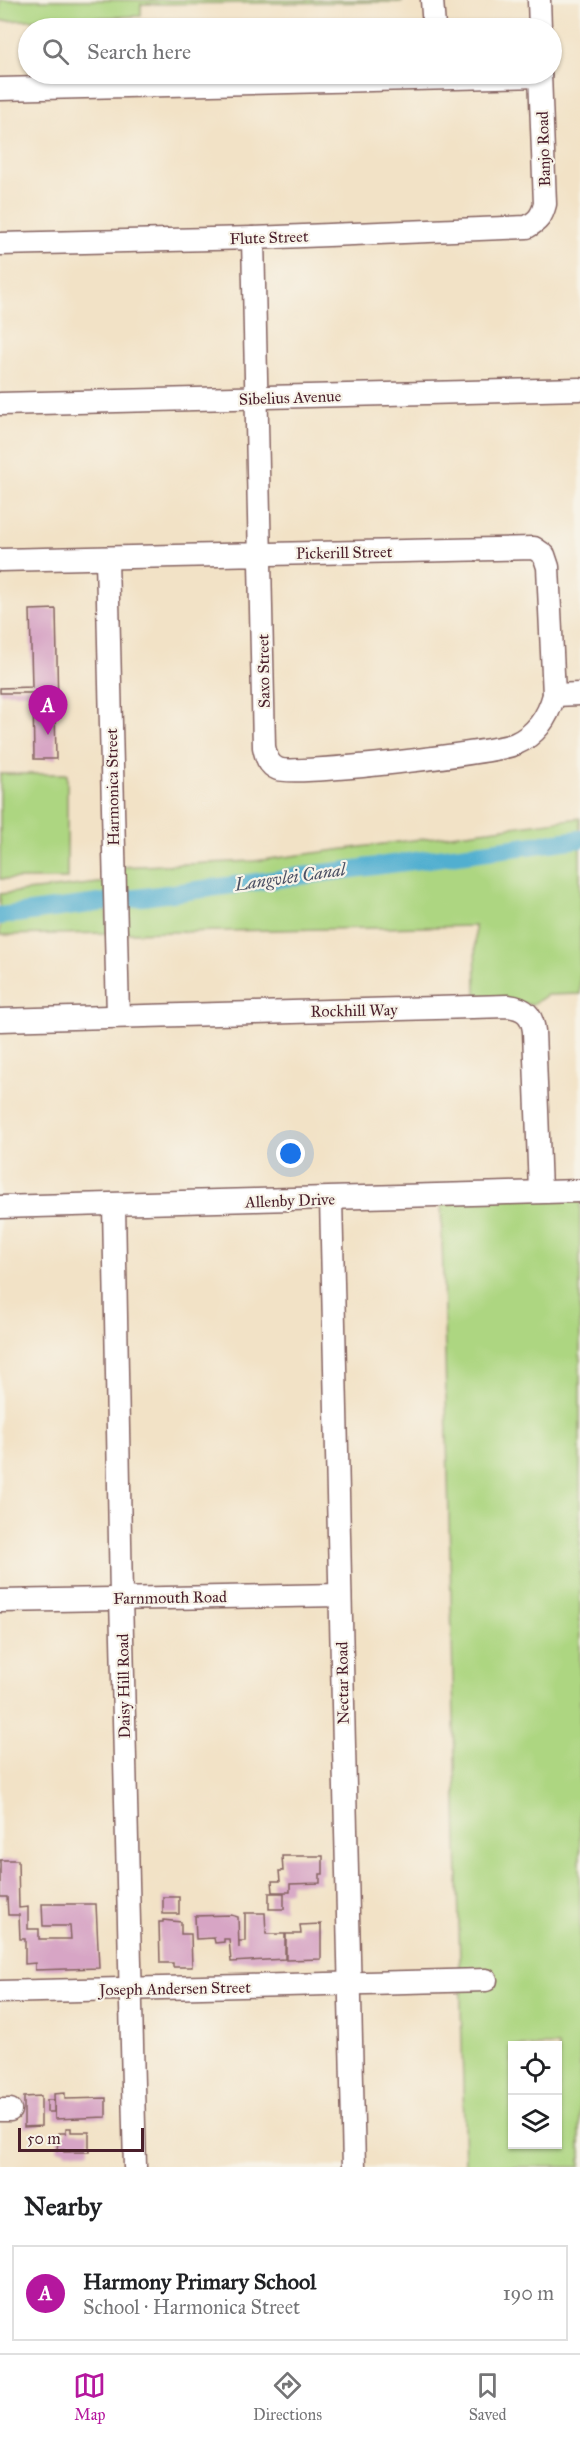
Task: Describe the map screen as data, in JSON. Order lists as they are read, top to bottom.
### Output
{
  "streets": {
    "street": [
      "Banjo Road",
      "Flute Street",
      "Sibelius Avenue",
      "Pickerill Street",
      "Saxo Street",
      "Harmonica Street",
      "Rockhill Way",
      "Allenby Drive",
      "Farnmouth Road",
      "Nectar Road",
      "Daisy Hill Road",
      "Joseph Andersen Street"
    ]
  },
  "crossings": [
    ["Banjo Road", "Flute Street"],
    ["Flute Street", "Saxo Street"],
    ["Sibelius Avenue", "Saxo Street"],
    ["Pickerill Street", "Saxo Street"],
    ["Pickerill Street", "Harmonica Street"],
    ["Harmonica Street", "Rockhill Way"],
    ["Rockhill Way", "Allenby Drive"],
    ["Allenby Drive", "Nectar Road"],
    ["Allenby Drive", "Daisy Hill Road"],
    ["Farnmouth Road", "Nectar Road"],
    ["Farnmouth Road", "Daisy Hill Road"],
    ["Nectar Road", "Joseph Andersen Street"],
    ["Daisy Hill Road", "Joseph Andersen Street"]
  ],
  "water": ["Langvlei Canal"],
  "scale_bar": "50 m",
  "page": {
    "search": "Search here",
    "pins": "A",
    "scale": "50 m",
    "heading": "Nearby",
    "list": [
      {
        "mark": "A",
        "name": "Harmony Primary School",
        "note": "School · Harmonica Street",
        "value": "190 m"
      }
    ],
    "nav": ["Map", "Directions", "Saved"]
  }
}
